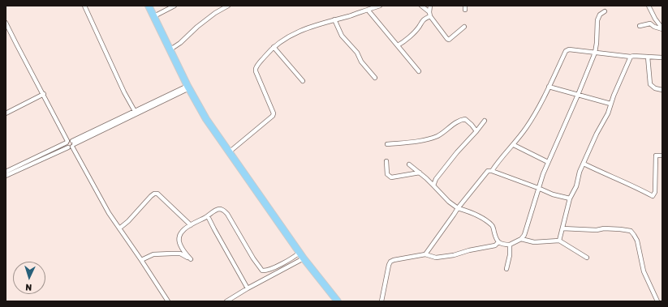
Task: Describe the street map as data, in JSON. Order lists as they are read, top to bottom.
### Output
{
  "north": "bottom"
}
